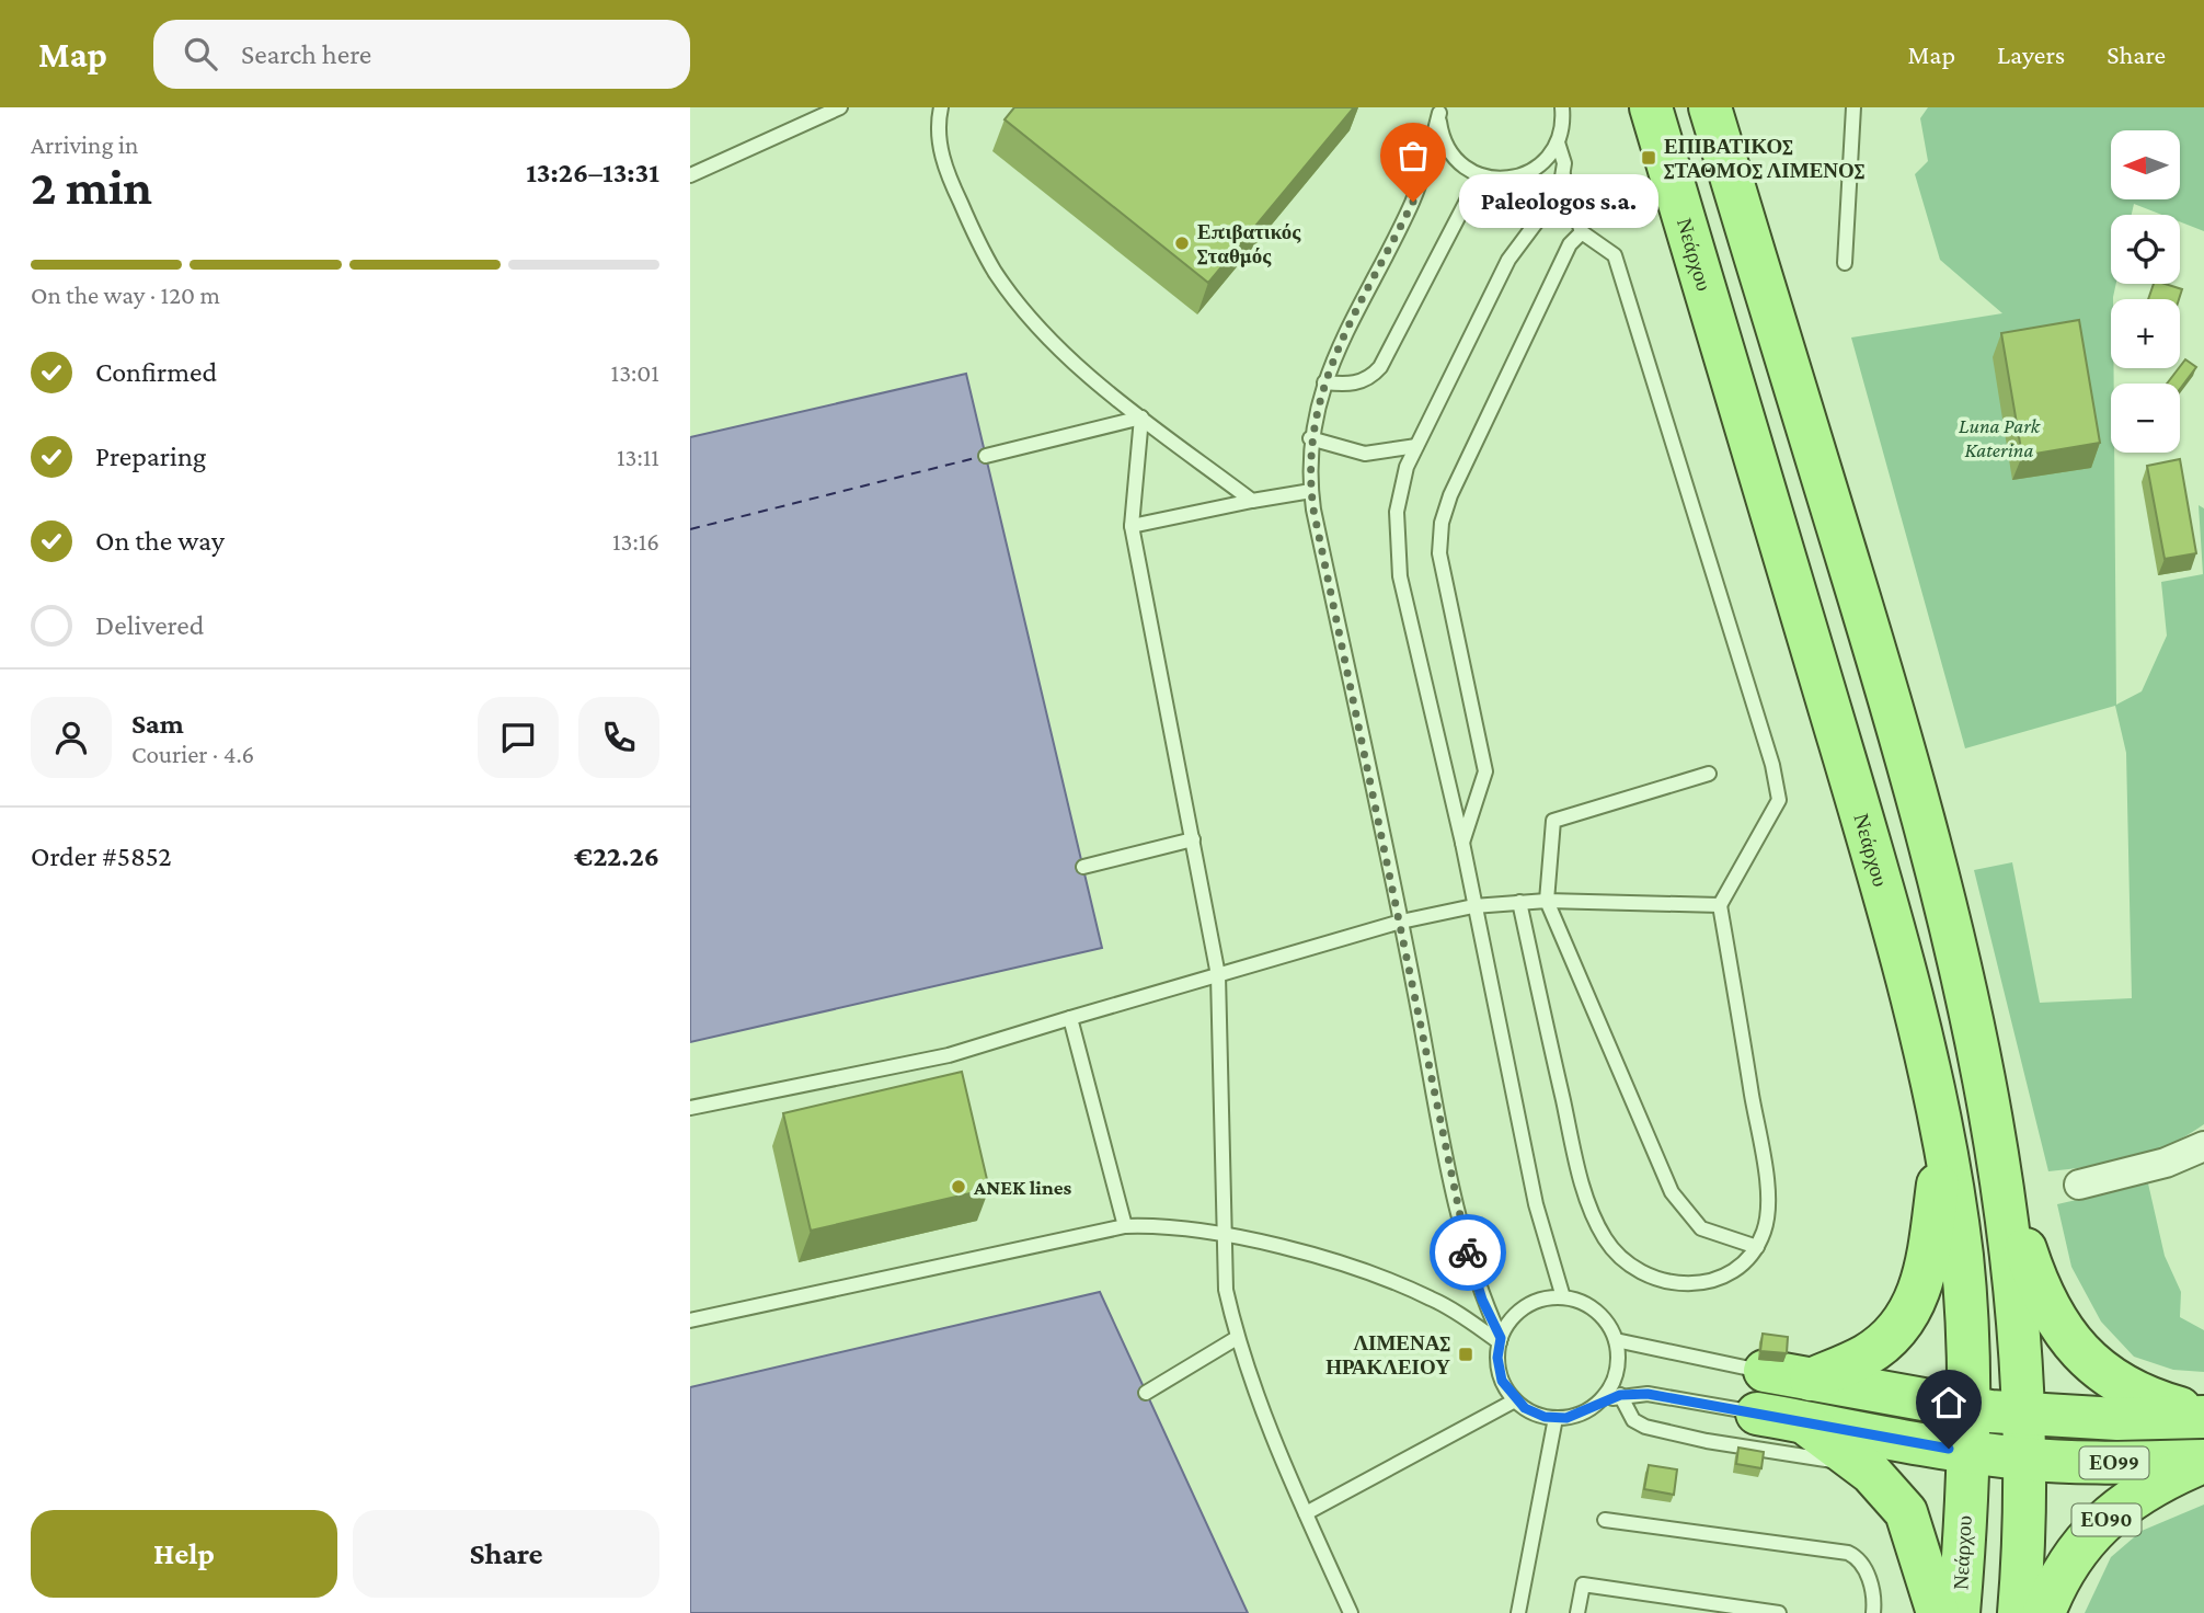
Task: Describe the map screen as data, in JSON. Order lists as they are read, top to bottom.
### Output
{
  "streets": {
    "main road": ["Νεάρχου", "ΕΟ99", "ΕΟ90"]
  },
  "crossings": [
    ["Νεάρχου", "ΕΟ99"],
    ["ΕΟ99", "ΕΟ90"]
  ],
  "parks": ["Luna Park Katerina"],
  "places": {
    "transit": ["ΕΠΙΒΑΤΙΚΟΣ ΣΤΑΘΜΟΣ ΛΙΜΕΝΟΣ", "ΛΙΜΕΝΑΣ ΗΡΑΚΛΕΙΟΥ"],
    "other": ["Paleologos s.a.", "Επιβατικός Σταθμός", "ANEK lines"]
  },
  "north": "left",
  "page": {
    "header": "Map",
    "search": "Search here",
    "nav": ["Map", "Layers", "Share"],
    "heading": ["2 min", "Arriving in", "13:26–13:31"],
    "panel": [
      "Sam",
      "Courier · 4.6",
      "Order #5852",
      "€22.26"
    ],
    "map_buttons": ["+", "−"],
    "bubble": "Paleologos s.a.",
    "bar": "On the way · 120 m",
    "list": [
      ["Confirmed", "13:01"],
      ["Preparing", "13:11"],
      ["On the way", "13:16"],
      "Delivered"
    ],
    "buttons": ["Help", "Share"]
  }
}
